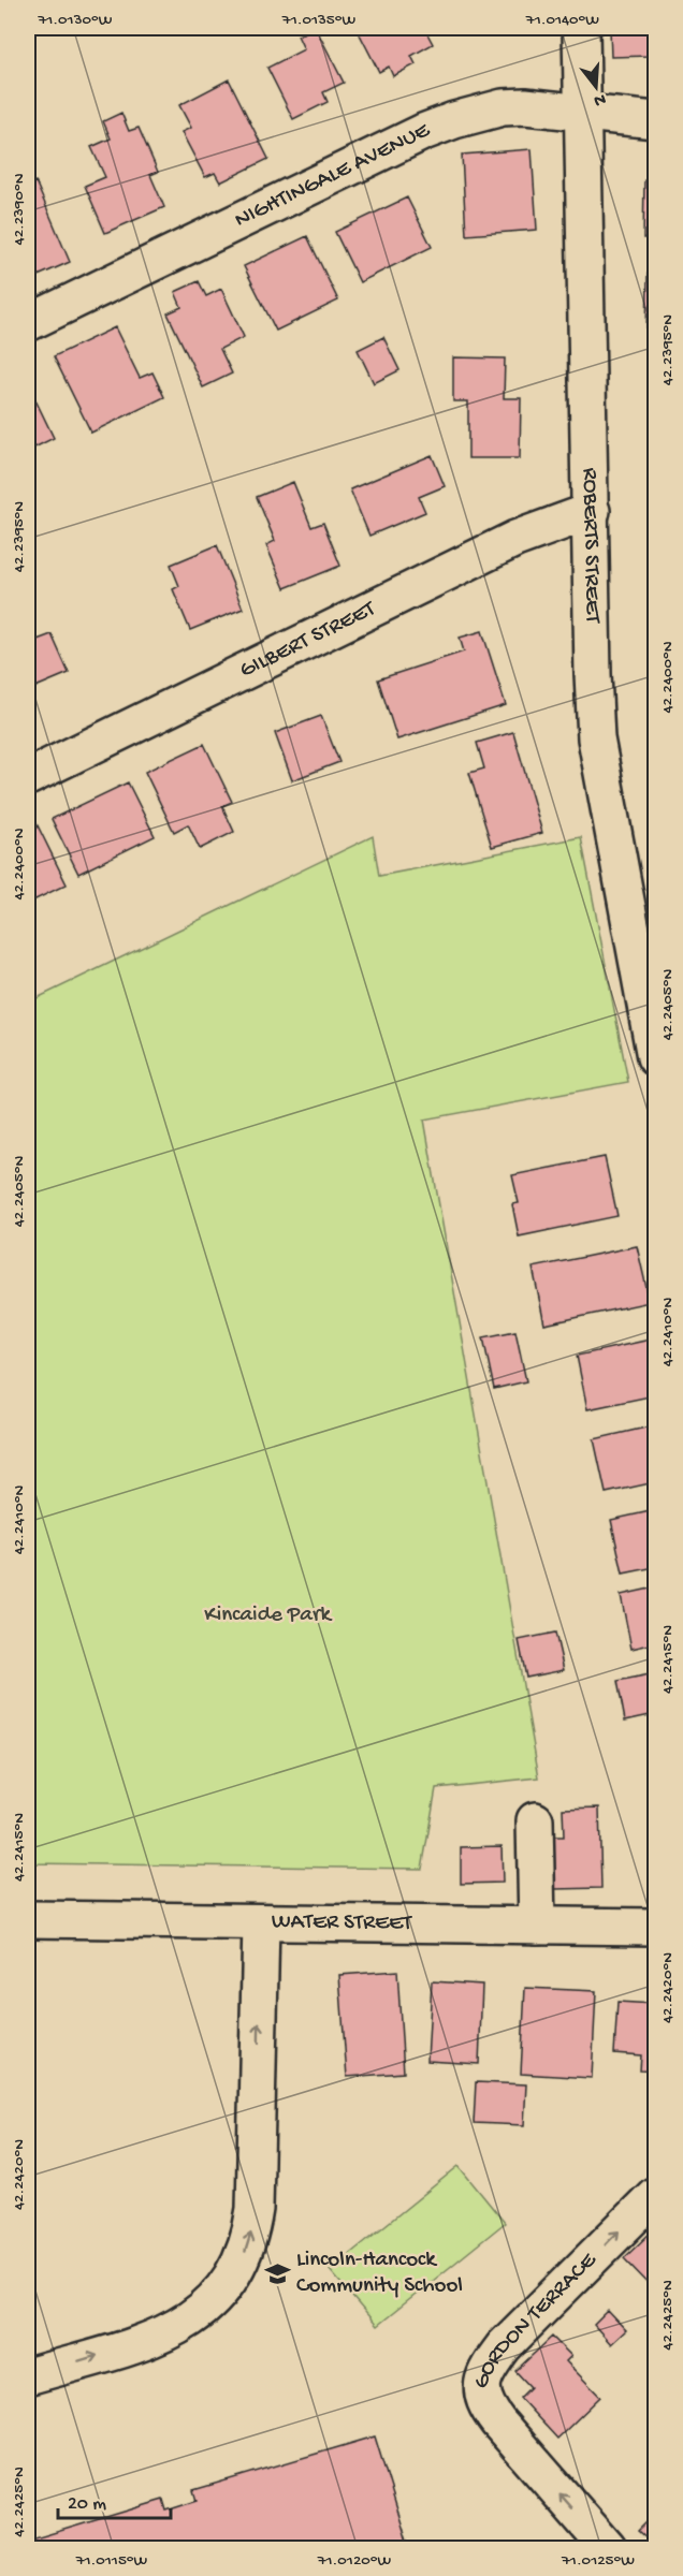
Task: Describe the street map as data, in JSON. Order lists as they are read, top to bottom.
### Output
{
  "streets": {
    "street": [
      "NIGHTINGALE AVENUE",
      "ROBERTS STREET",
      "GILBERT STREET",
      "WATER STREET",
      "GORDON TERRACE"
    ]
  },
  "crossings": [
    ["NIGHTINGALE AVENUE", "ROBERTS STREET"],
    ["ROBERTS STREET", "GILBERT STREET"]
  ],
  "parks": ["Kincaide Park"],
  "places": {
    "school or university": ["Lincoln-Hancock Community School"]
  },
  "scale_bar": "20 m",
  "north": "bottom",
  "coordinates": [
    "71.0130°W",
    "71.0135°W",
    "71.0140°W",
    "42.2390°N",
    "42.2395°N",
    "42.2400°N",
    "42.2405°N",
    "42.2410°N",
    "42.2415°N",
    "42.2420°N",
    "42.2425°N",
    "71.0115°W",
    "71.0120°W",
    "71.0125°W"
  ]
}
